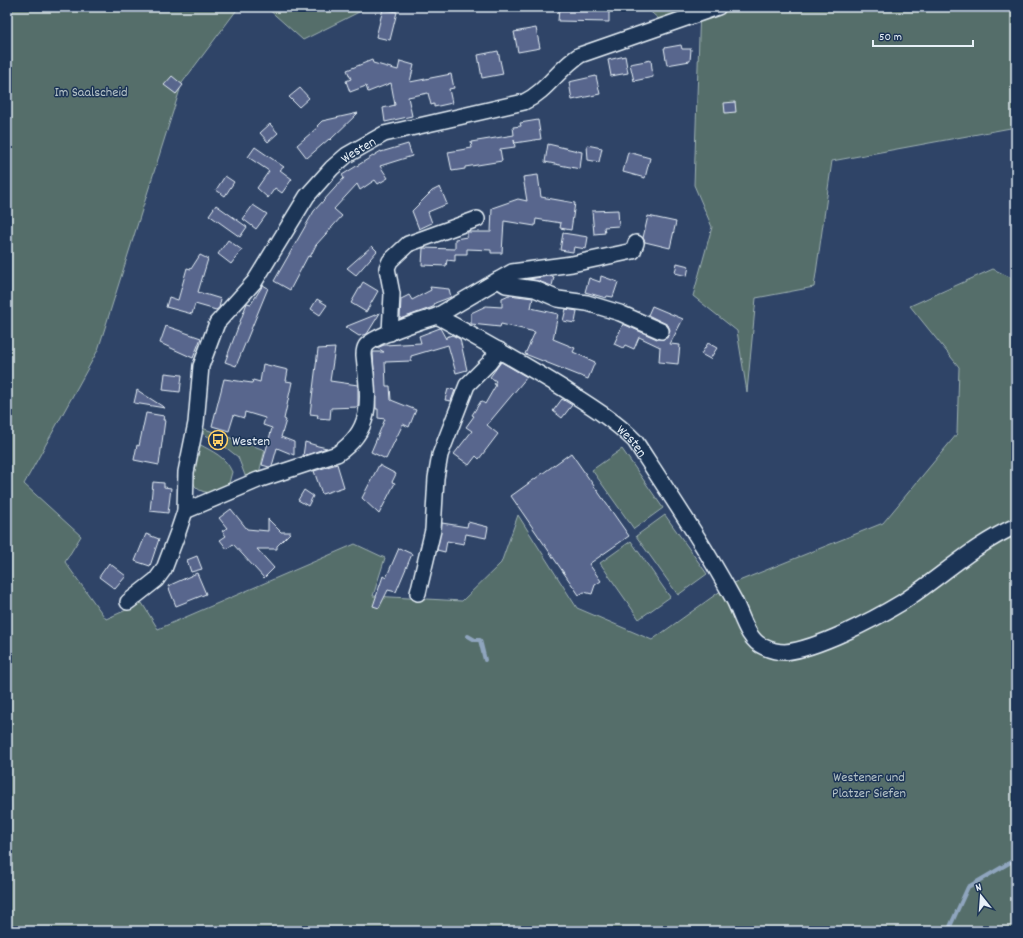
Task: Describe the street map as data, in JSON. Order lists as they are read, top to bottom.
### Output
{
  "streets": {
    "street": ["Westen"]
  },
  "parks": ["Im Saalscheid", "Westener und Platzer Siefen"],
  "places": {
    "bus stop": ["Westen"]
  },
  "scale_bar": "50 m",
  "north": "top"
}
